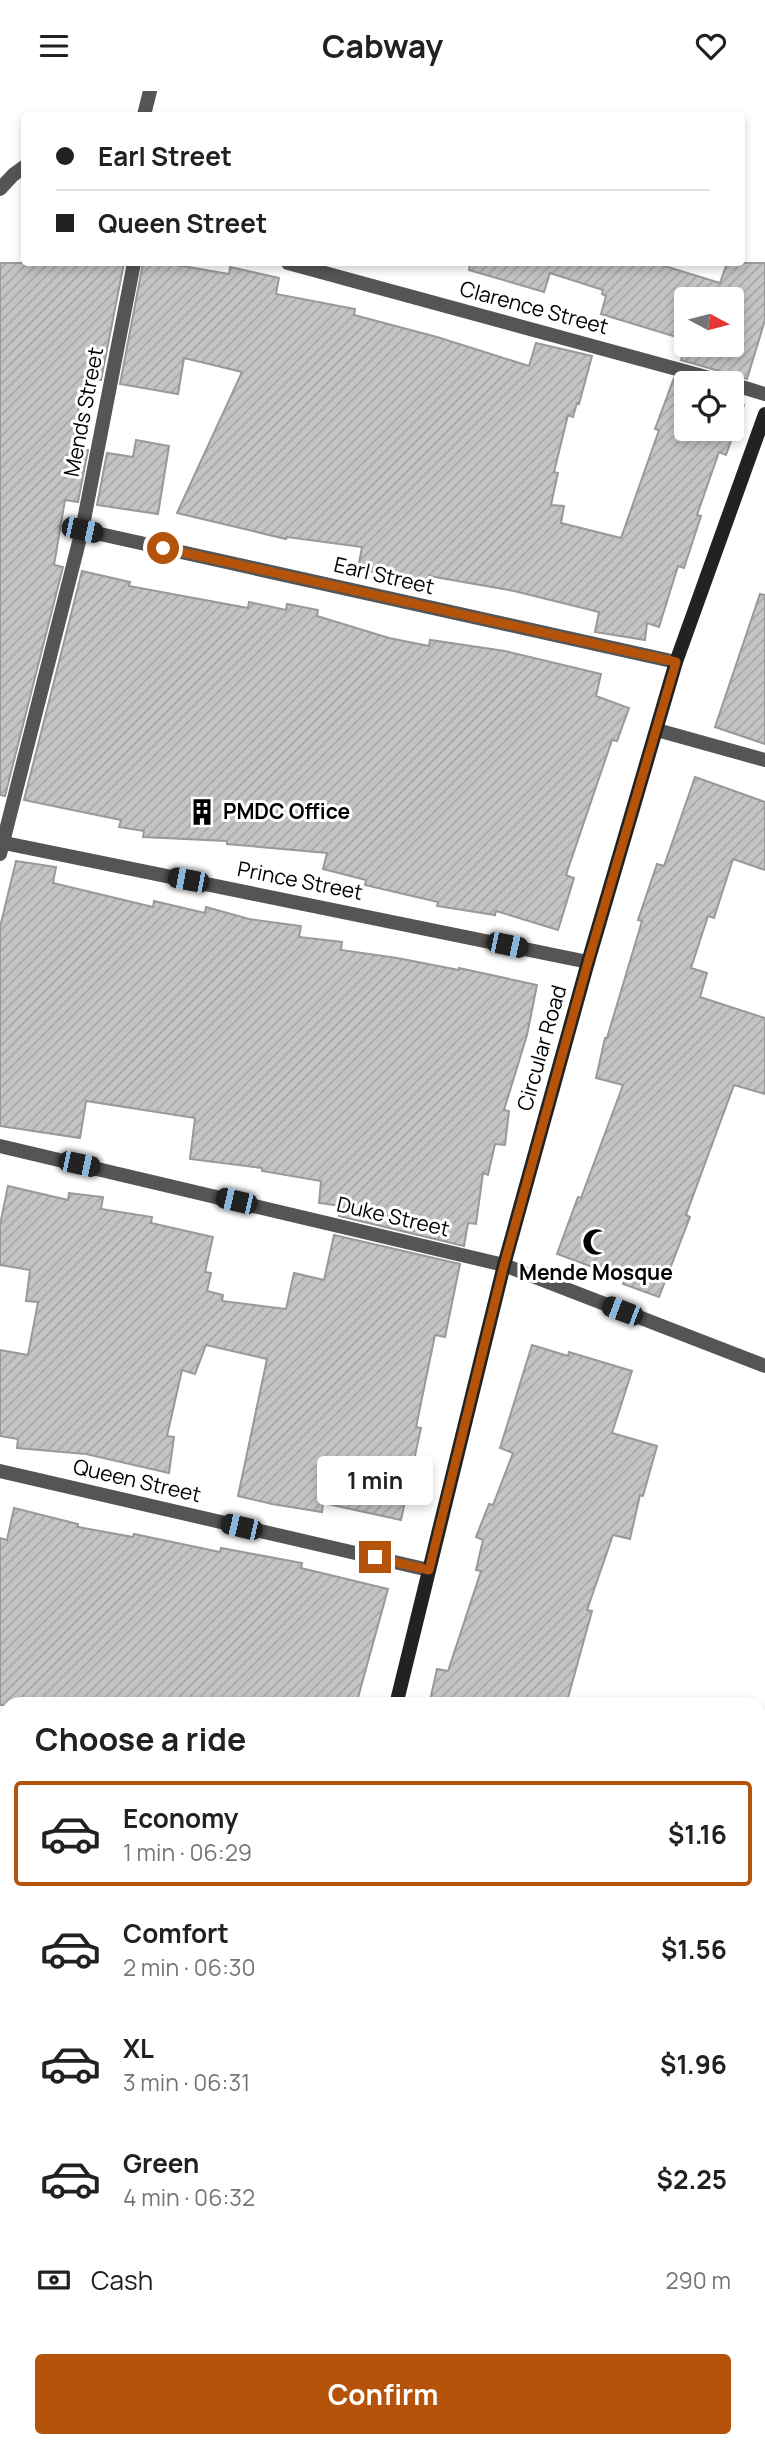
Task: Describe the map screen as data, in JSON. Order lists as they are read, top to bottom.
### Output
{
  "streets": {
    "main road": ["Circular Road"],
    "street": [
      "Clarence Street",
      "Mends Street",
      "Earl Street",
      "Prince Street",
      "Duke Street",
      "Queen Street"
    ]
  },
  "crossings": [
    ["Mends Street", "Earl Street"],
    ["Mends Street", "Prince Street"],
    ["Earl Street", "Circular Road"],
    ["Prince Street", "Circular Road"],
    ["Circular Road", "Duke Street"],
    ["Circular Road", "Queen Street"]
  ],
  "places": {
    "building": ["PMDC Office"],
    "mosque": ["Mende Mosque"]
  },
  "north": "right",
  "page": {
    "header": "Cabway",
    "banner": ["Earl Street", "Queen Street"],
    "bubble": "1 min",
    "heading": "Choose a ride",
    "list": [
      {
        "name": "Economy",
        "note": "1 min · 06:29",
        "value": "$1.16"
      },
      {
        "name": "Comfort",
        "note": "2 min · 06:30",
        "value": "$1.56"
      },
      {
        "name": "XL",
        "note": "3 min · 06:31",
        "value": "$1.96"
      },
      {
        "name": "Green",
        "note": "4 min · 06:32",
        "value": "$2.25"
      }
    ],
    "pay": ["Cash", "290 m"],
    "buttons": "Confirm"
  }
}
